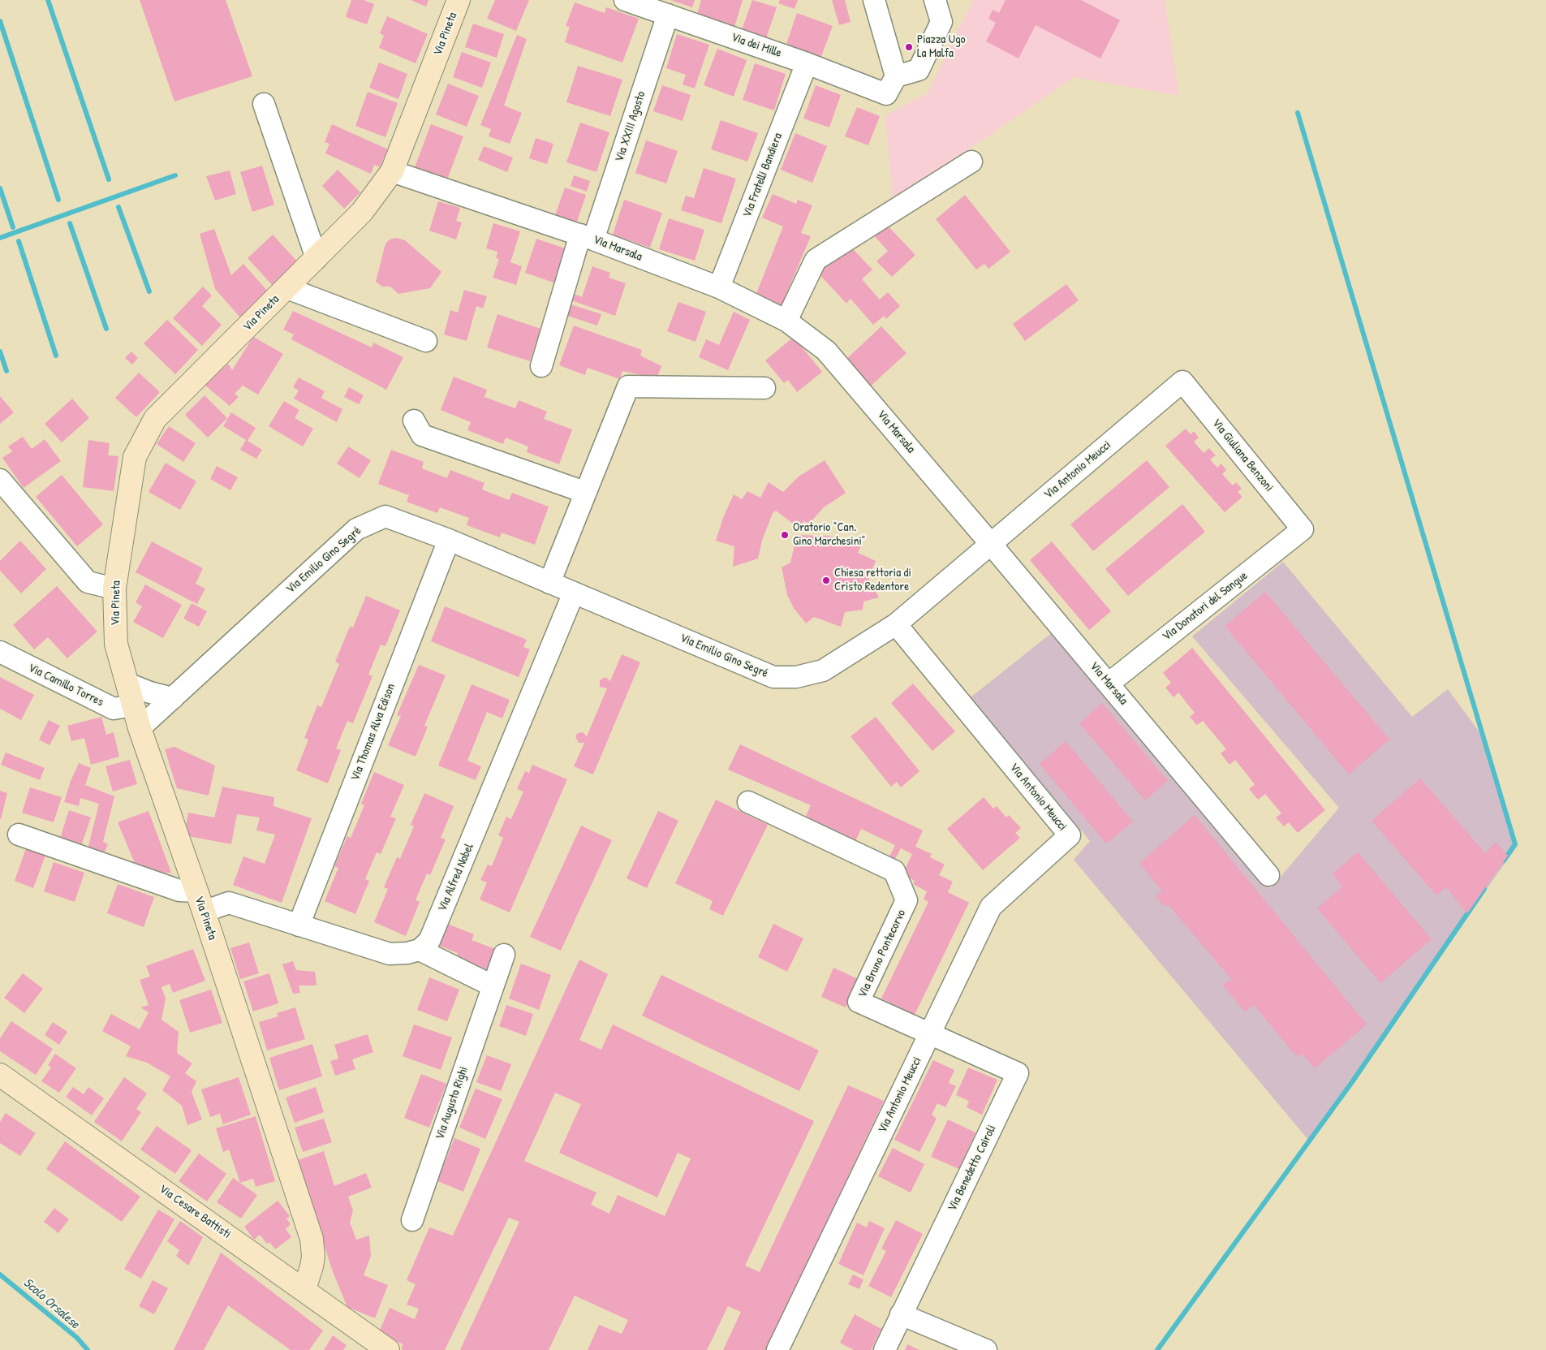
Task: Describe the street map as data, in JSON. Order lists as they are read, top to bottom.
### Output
{
  "streets": {
    "street": [
      "Via Pineta",
      "Via dei Mille",
      "Via XXIII Agosto",
      "Via Fratelli Bandiera",
      "Via Marsala",
      "Via Giuliana Benzoni",
      "Via Antonio Meucci",
      "Via Emilio Gino Segré",
      "Via Donatori del Sangue",
      "Via Camillo Torres",
      "Via Thomas Alva Edison",
      "Via Alfred Nobel",
      "Via Bruno Pontecorvo",
      "Via Augusto Righi",
      "Via Benedetto Cairoli",
      "Via Cesare Battisti"
    ]
  },
  "crossings": [
    ["Via Pineta", "Via Marsala"],
    ["Via Pineta", "Via Emilio Gino Segré"],
    ["Via Pineta", "Via Camillo Torres"],
    ["Via Pineta", "Via Cesare Battisti"],
    ["Via dei Mille", "Via XXIII Agosto"],
    ["Via dei Mille", "Via Fratelli Bandiera"],
    ["Via XXIII Agosto", "Via Marsala"],
    ["Via Fratelli Bandiera", "Via Marsala"],
    ["Via Marsala", "Via Antonio Meucci"],
    ["Via Marsala", "Via Donatori del Sangue"],
    ["Via Giuliana Benzoni", "Via Antonio Meucci"],
    ["Via Giuliana Benzoni", "Via Donatori del Sangue"],
    ["Via Antonio Meucci", "Via Emilio Gino Segré"],
    ["Via Antonio Meucci", "Via Bruno Pontecorvo"],
    ["Via Antonio Meucci", "Via Benedetto Cairoli"],
    ["Via Emilio Gino Segré", "Via Thomas Alva Edison"],
    ["Via Emilio Gino Segré", "Via Alfred Nobel"],
    ["Via Bruno Pontecorvo", "Via Benedetto Cairoli"]
  ],
  "water": ["Scolo Orsalese"],
  "places": ["Piazza Ugo La Malfa", "Oratorio \"Can. Gino Marchesini\"", "Chiesa rettoria di Cristo Redentore"]
}
